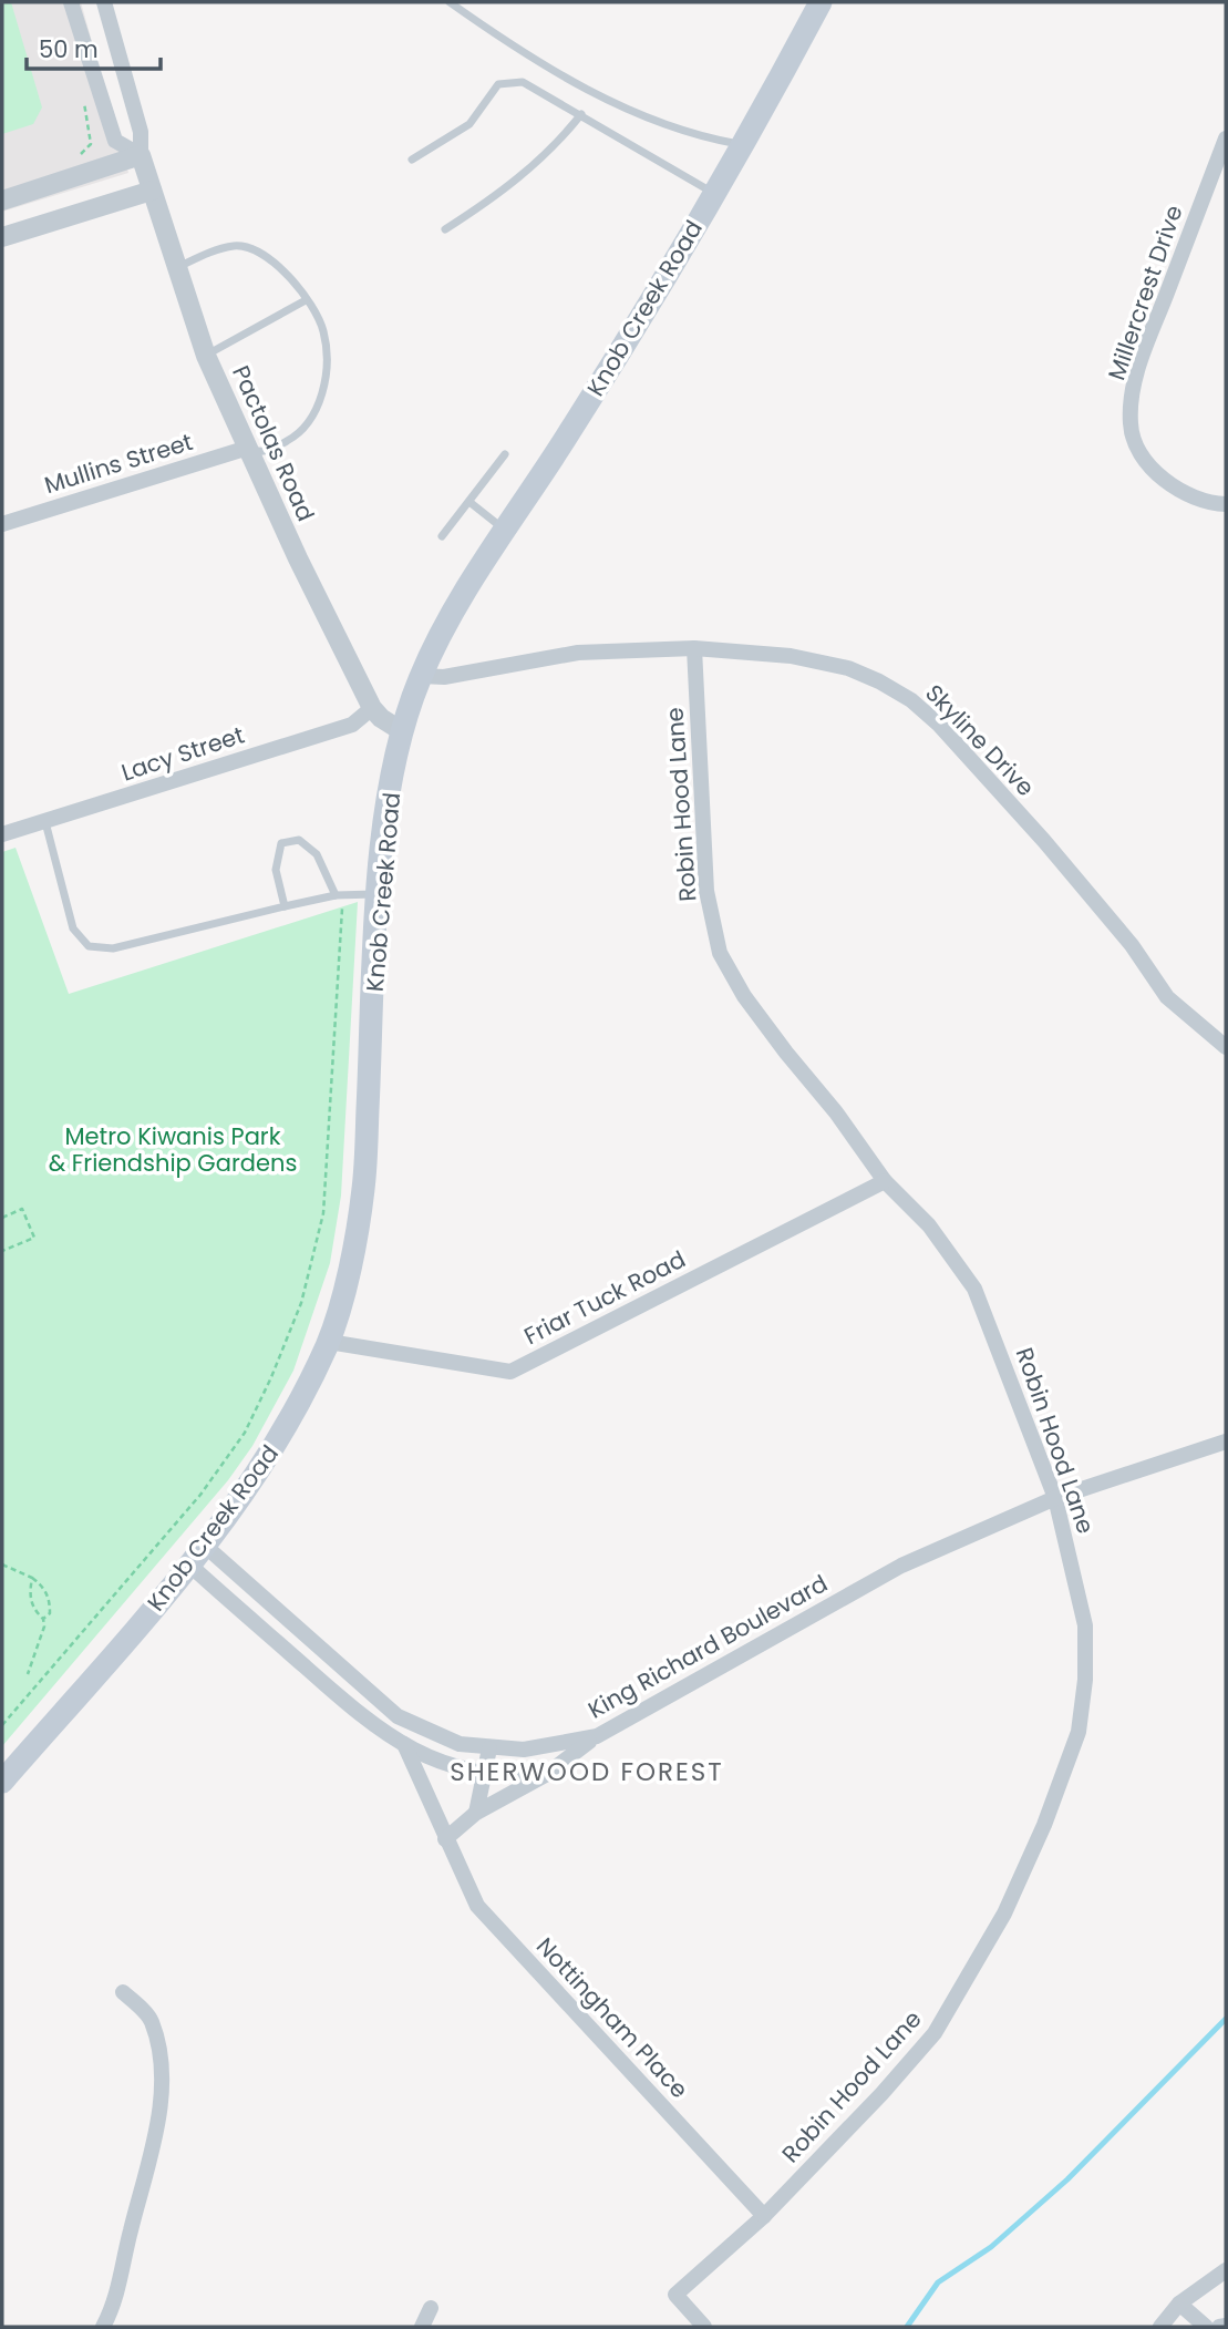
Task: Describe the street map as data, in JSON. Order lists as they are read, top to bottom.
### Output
{
  "streets": {
    "main road": ["Knob Creek Road"],
    "street": [
      "Millercrest Drive",
      "Pactolas Road",
      "Mullins Street",
      "Skyline Drive",
      "Lacy Street",
      "Robin Hood Lane",
      "Friar Tuck Road",
      "King Richard Boulevard",
      "Nottingham Place"
    ]
  },
  "crossings": [
    ["Knob Creek Road", "Pactolas Road"],
    ["Knob Creek Road", "Skyline Drive"],
    ["Knob Creek Road", "Friar Tuck Road"],
    ["Knob Creek Road", "King Richard Boulevard"],
    ["Pactolas Road", "Mullins Street"],
    ["Pactolas Road", "Lacy Street"],
    ["Skyline Drive", "Robin Hood Lane"],
    ["Robin Hood Lane", "Friar Tuck Road"],
    ["Robin Hood Lane", "King Richard Boulevard"],
    ["Robin Hood Lane", "Nottingham Place"]
  ],
  "districts": ["SHERWOOD FOREST"],
  "parks": ["Metro Kiwanis Park & Friendship Gardens"],
  "scale_bar": "50 m"
}
